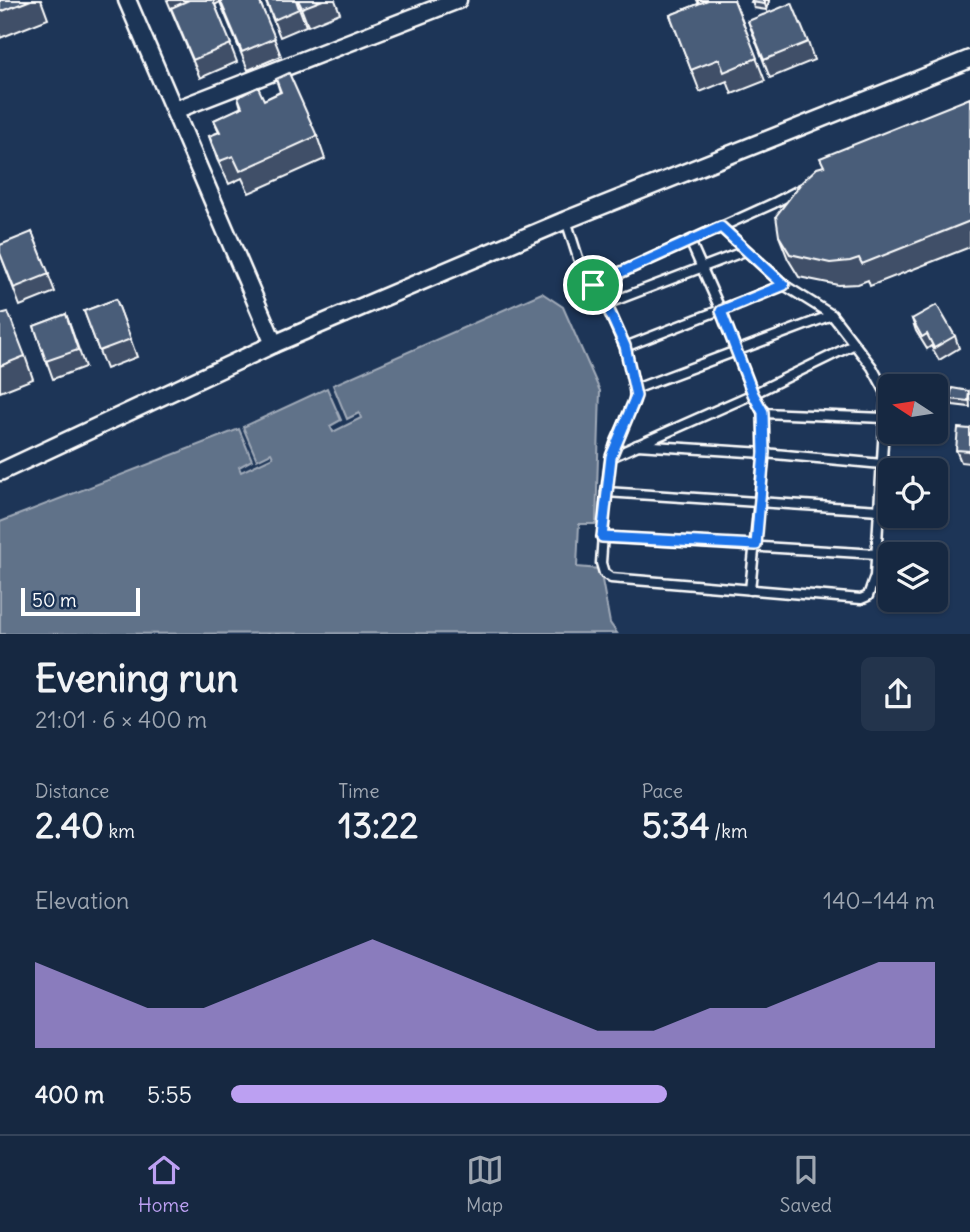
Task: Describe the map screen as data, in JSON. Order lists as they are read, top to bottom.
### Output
{
  "scale_bar": "50 m",
  "north": "left",
  "page": {
    "scale": "50 m",
    "heading": ["Evening run", "21:01 · 6 × 400 m"],
    "stats": [
      ["Distance", "2.40 km"],
      ["Time", "13:22"],
      ["Pace", "5:34 /km"]
    ],
    "chart": ["Elevation", "140–144 m"],
    "list": [
      {
        "name": "400 m",
        "note": "5:55"
      }
    ],
    "tabs": ["Home", "Map", "Saved"]
  }
}
